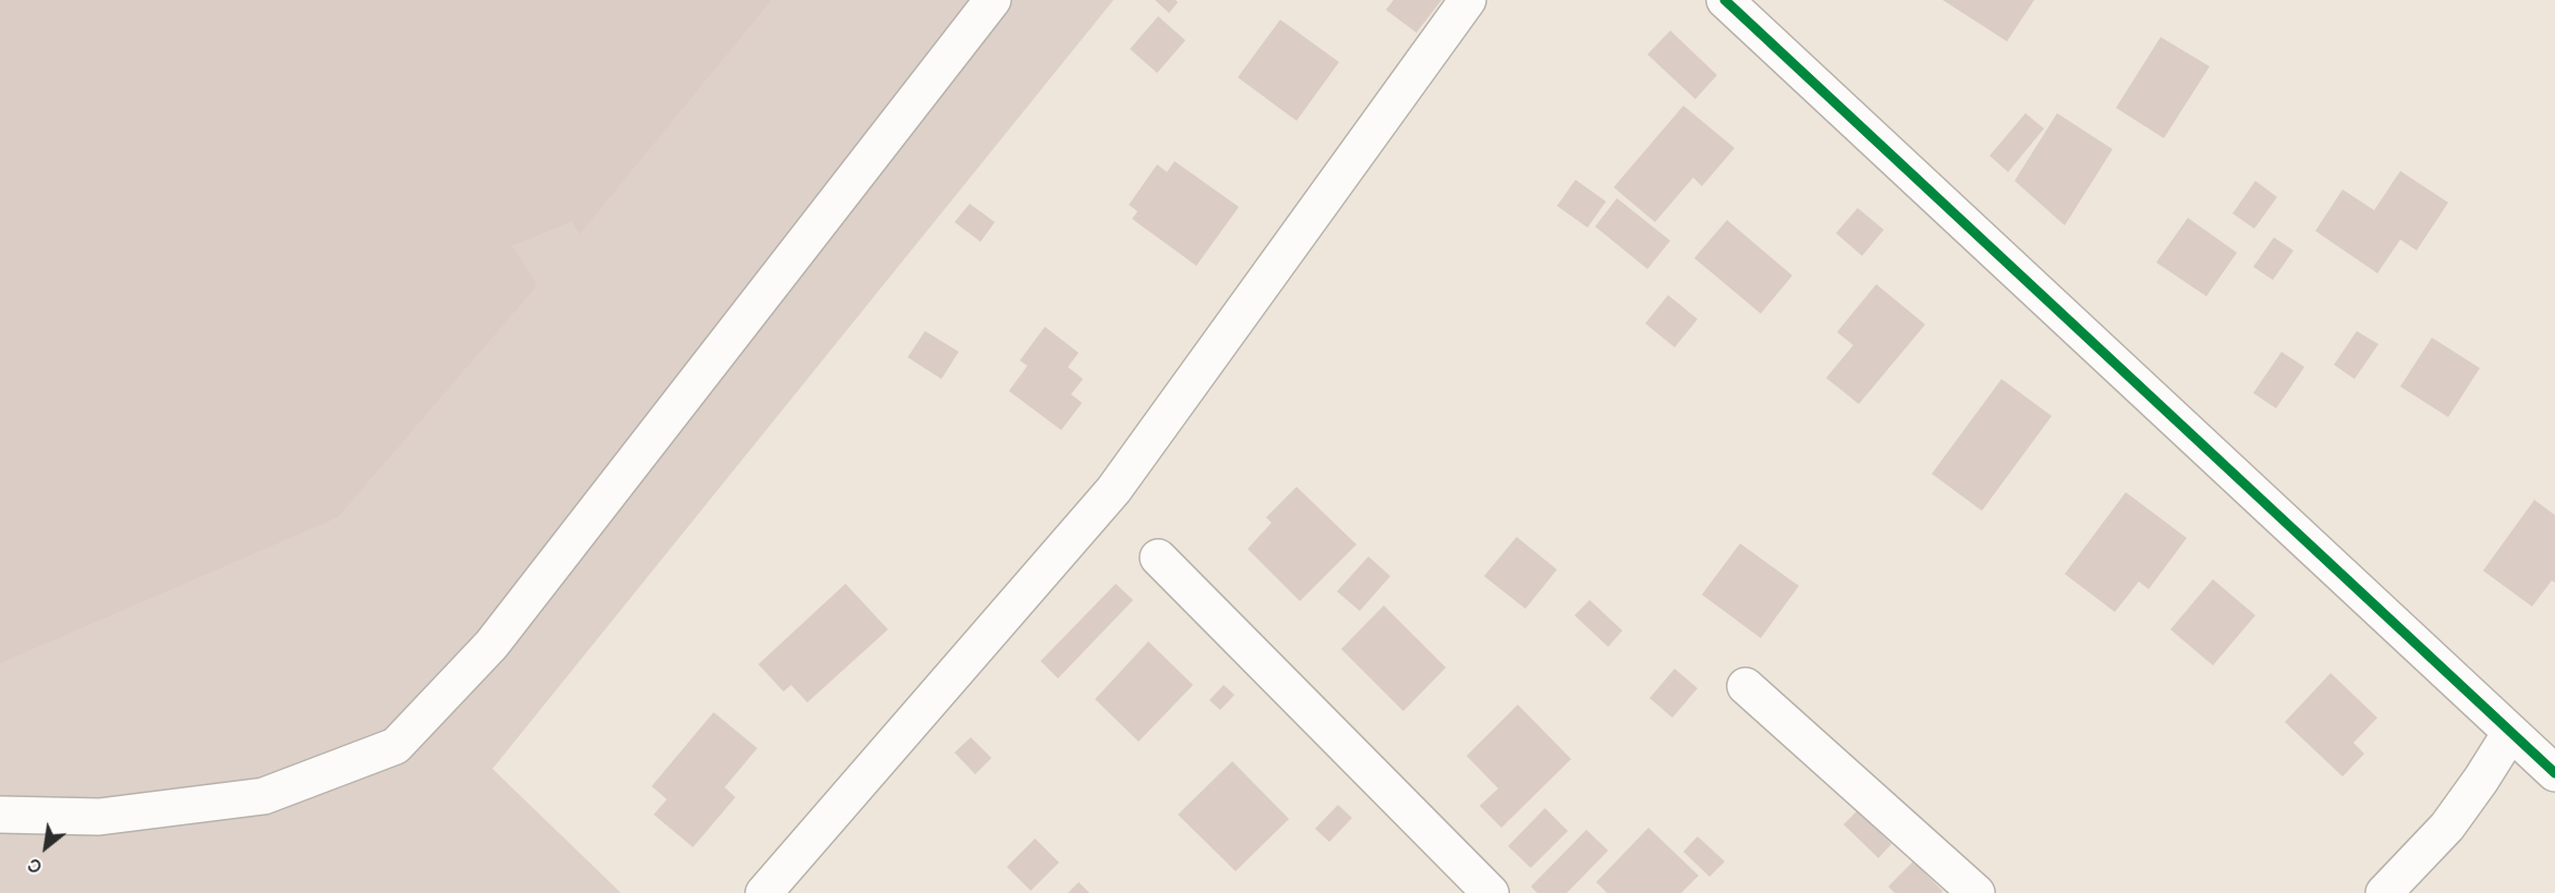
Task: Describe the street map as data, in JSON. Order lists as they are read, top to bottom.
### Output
{
  "north": "bottom left"
}
